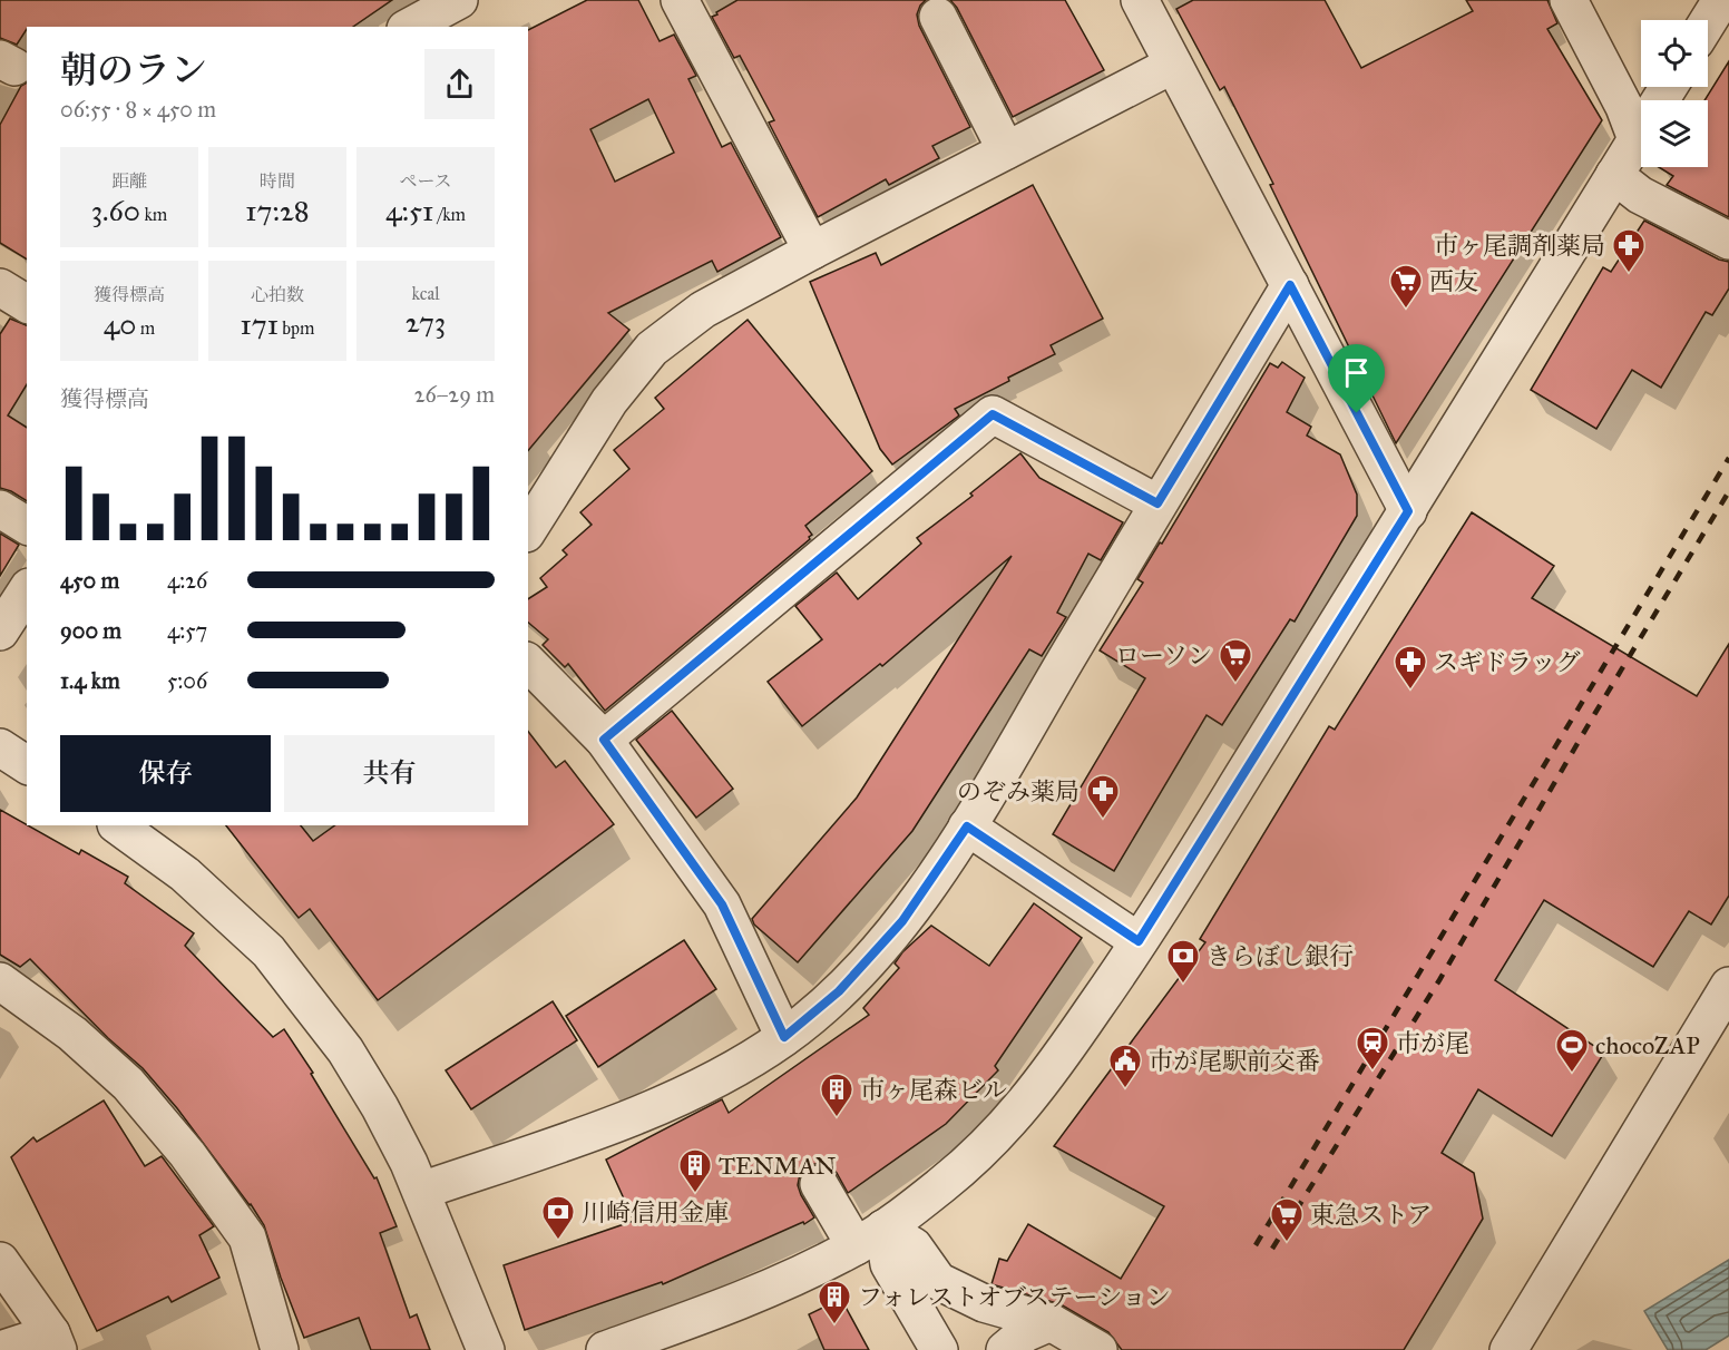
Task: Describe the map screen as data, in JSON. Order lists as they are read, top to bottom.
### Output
{
  "places": {
    "pharmacy": ["市ヶ尾調剤薬局", "スギドラッグ", "のぞみ薬局"],
    "supermarket": ["西友", "ローソン", "東急ストア"],
    "bank": ["きらぼし銀行", "川崎信用金庫"],
    "station": ["市が尾"],
    "sports": ["chocoZAP"],
    "public building": ["市が尾駅前交番"],
    "building": ["市ヶ尾森ビル", "TENMAN", "フォレストオブステーション"]
  },
  "page": {
    "heading": ["朝のラン", "06:55 · 8 × 450 m"],
    "stats": [
      ["距離", "3.60 km"],
      ["時間", "17:28"],
      ["ペース", "4:51 /km"],
      ["獲得標高", "40 m"],
      ["心拍数", "171 bpm"],
      ["kcal", "273"]
    ],
    "chart": ["獲得標高", "26–29 m"],
    "list": [
      {
        "name": "450 m",
        "note": "4:26"
      },
      {
        "name": "900 m",
        "note": "4:57"
      },
      {
        "name": "1.4 km",
        "note": "5:06"
      }
    ],
    "buttons": ["保存", "共有"]
  }
}
